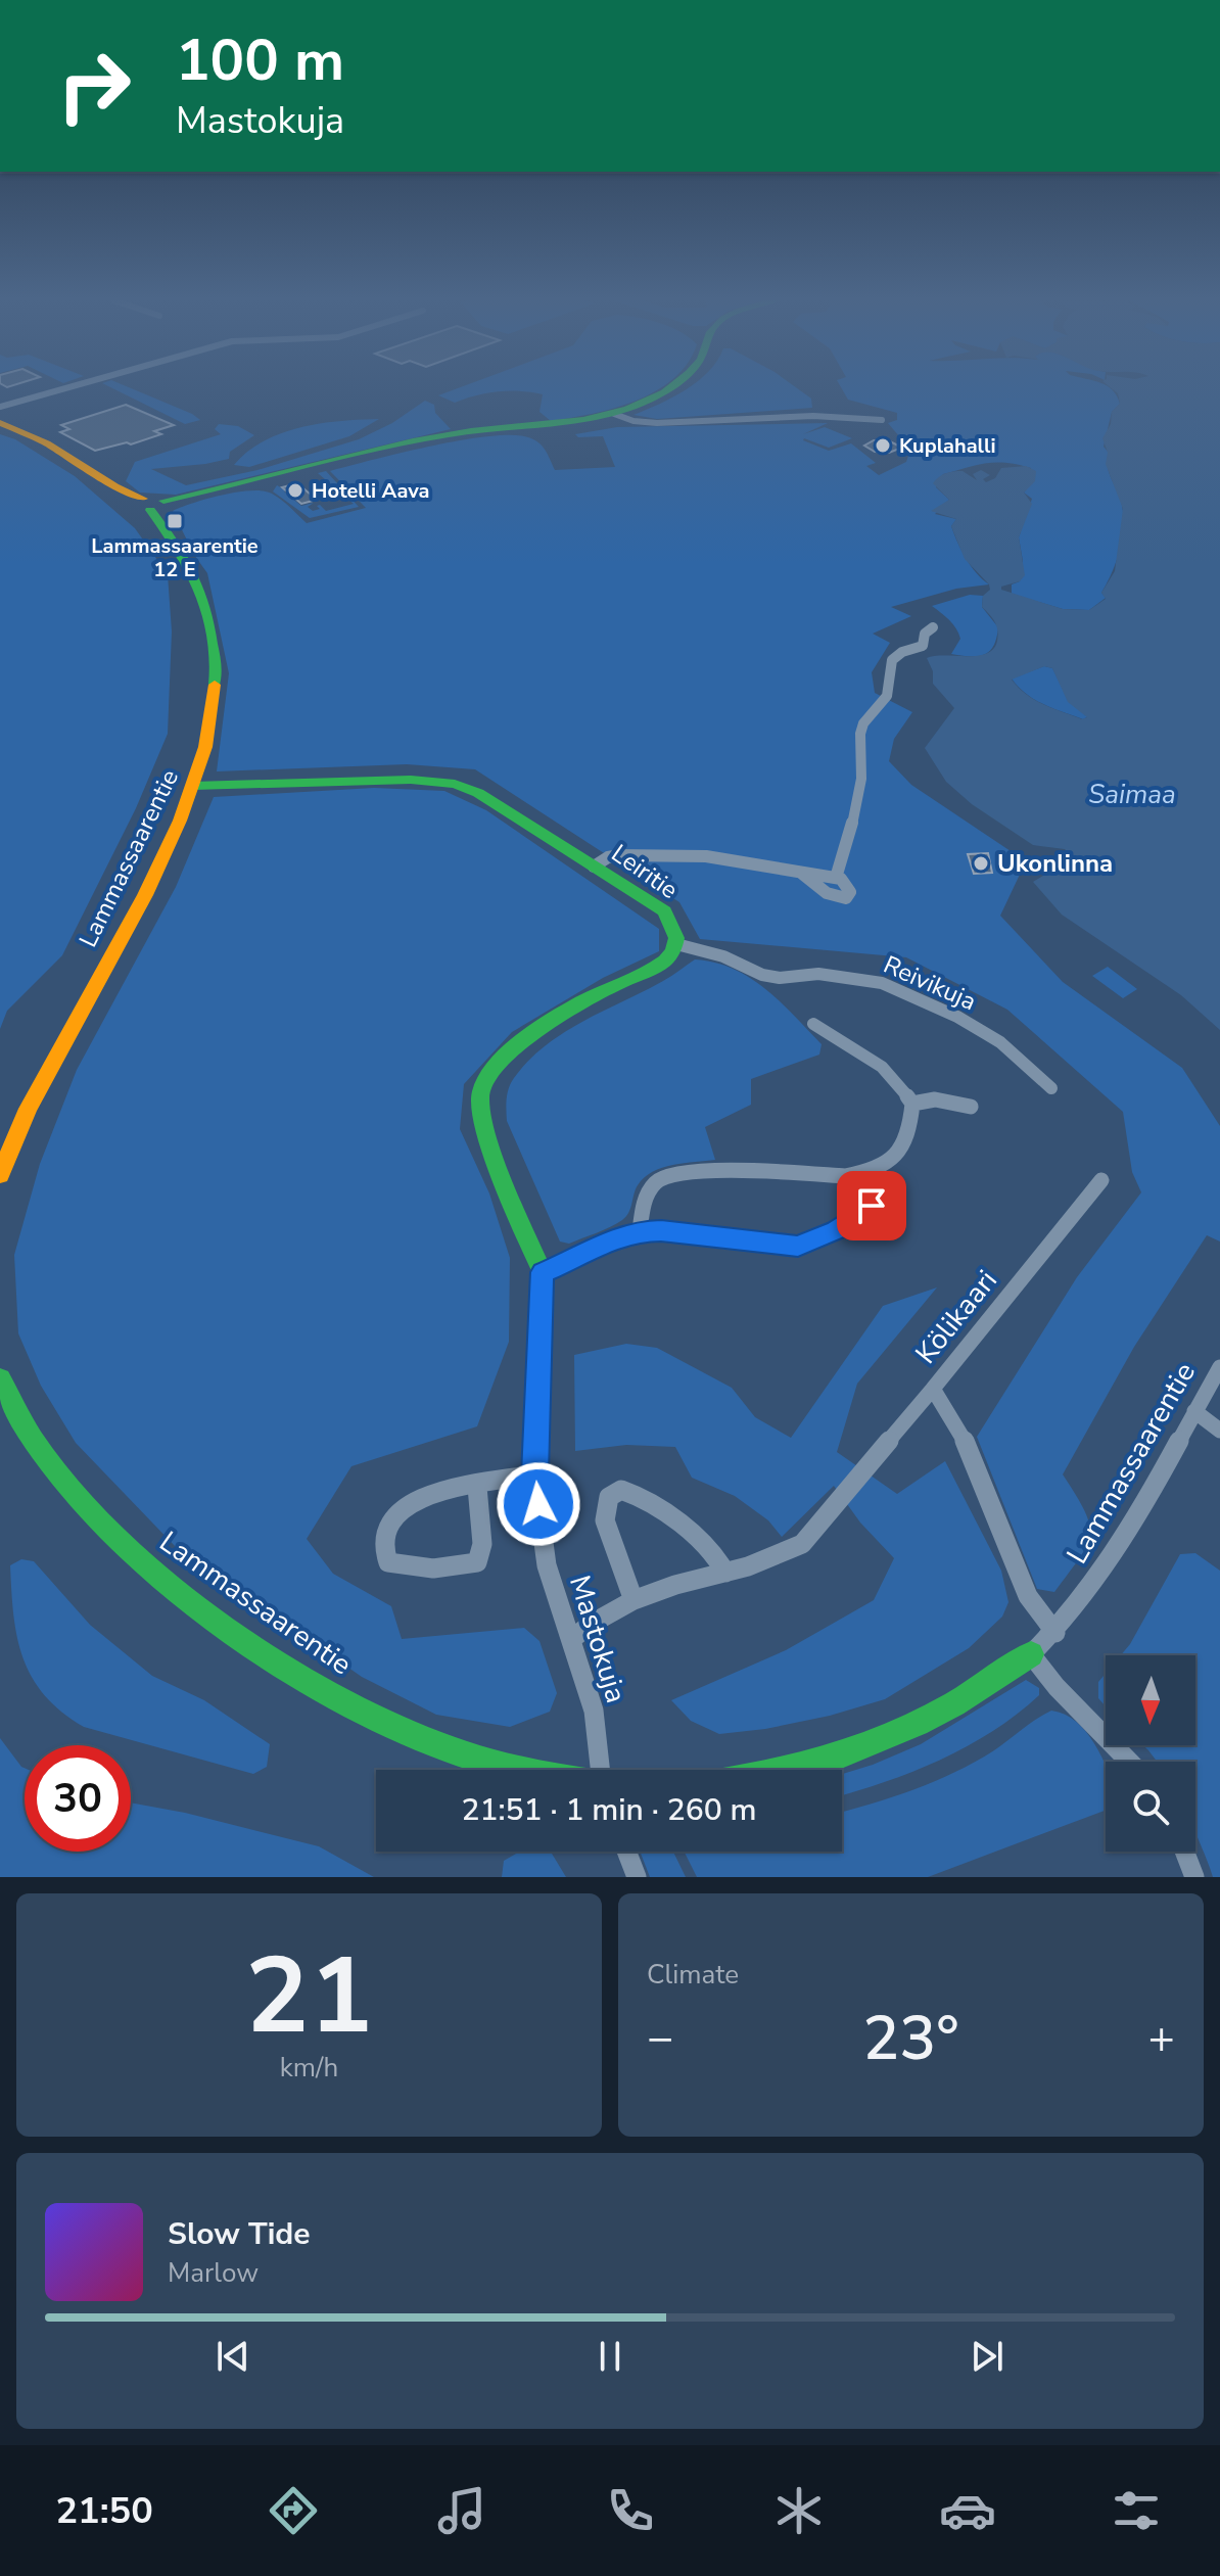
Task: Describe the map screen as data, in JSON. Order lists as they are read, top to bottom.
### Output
{
  "streets": {
    "street": [
      "Lammassaarentie",
      "Leiritie",
      "Reivikuja",
      "Kölikaari",
      "Mastokuja"
    ]
  },
  "crossings": [
    ["Lammassaarentie", "Leiritie"],
    ["Lammassaarentie", "Kölikaari"],
    ["Leiritie", "Reivikuja"]
  ],
  "water": ["Saimaa"],
  "places": {
    "other": ["Kuplahalli", "Hotelli Aava", "Ukonlinna"],
    "transit": ["Lammassaarentie 12 E"]
  },
  "north": "bottom",
  "page": {
    "turn": ["100 m", "Mastokuja"],
    "limit": "30",
    "trip": "21:51 · 1 min · 260 m",
    "tile": [
      ["21", "km/h"],
      "Climate"
    ],
    "heat": ["−", "23°", "+"],
    "song": ["Slow Tide", "Marlow"],
    "tabs": "21:50"
  }
}
